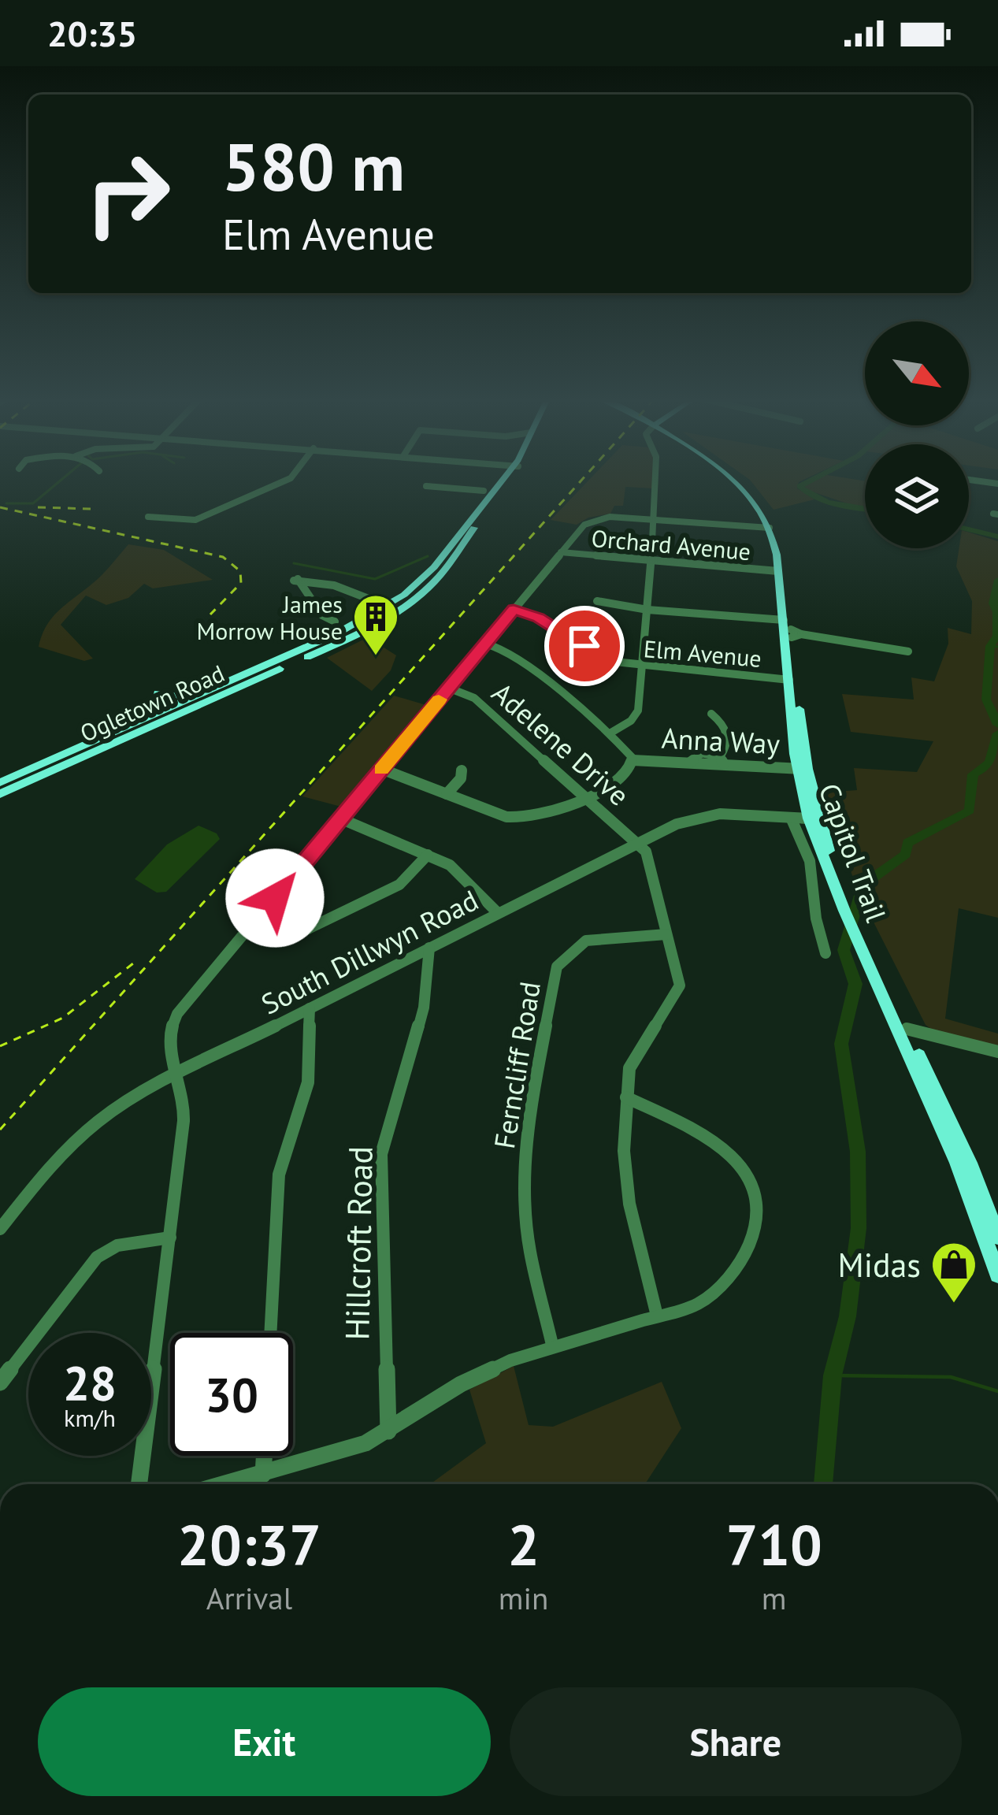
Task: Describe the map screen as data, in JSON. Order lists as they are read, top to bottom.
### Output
{
  "streets": {
    "main road": ["Ogletown Road", "Capitol Trail"],
    "street": [
      "Orchard Avenue",
      "Elm Avenue",
      "Anna Way",
      "Adelene Drive",
      "South Dillwyn Road",
      "Ferncliff Road",
      "Hillcroft Road"
    ]
  },
  "crossings": [
    ["Orchard Avenue", "Capitol Trail"],
    ["Elm Avenue", "Capitol Trail"],
    ["Anna Way", "Capitol Trail"],
    ["Adelene Drive", "South Dillwyn Road"],
    ["Capitol Trail", "South Dillwyn Road"],
    ["South Dillwyn Road", "Hillcroft Road"]
  ],
  "places": {
    "building": ["James Morrow House"],
    "shop": ["Midas"]
  },
  "north": "bottom right",
  "page": {
    "status": "20:35",
    "turn": ["580 m", "Elm Avenue"],
    "speed": "28 km/h",
    "limit": "30",
    "eta": [
      "20:37",
      "Arrival",
      "2",
      "min",
      "710",
      "m"
    ],
    "buttons": ["Exit", "Share"]
  }
}
